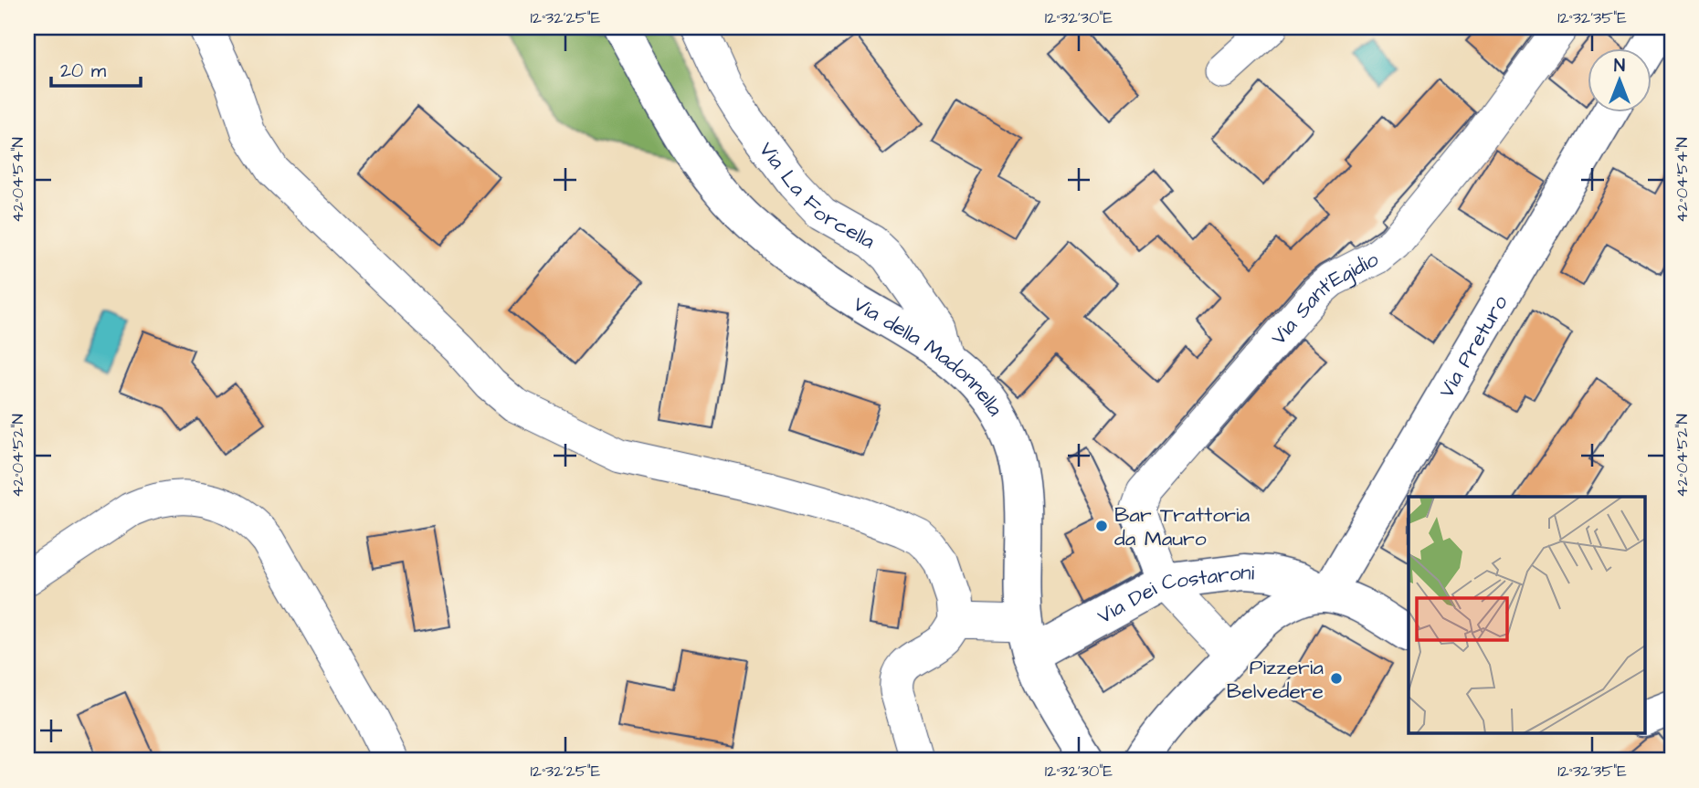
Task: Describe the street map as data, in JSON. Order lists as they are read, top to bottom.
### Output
{
  "streets": {
    "street": [
      "Via La Forcella",
      "Via Sant'Egidio",
      "Via Preturo",
      "Via della Madonnella",
      "Via Dei Costaroni"
    ]
  },
  "crossings": [
    ["Via La Forcella", "Via della Madonnella"],
    ["Via Sant'Egidio", "Via Dei Costaroni"],
    ["Via Preturo", "Via Dei Costaroni"],
    ["Via della Madonnella", "Via Dei Costaroni"]
  ],
  "places": ["Bar Trattoria da Mauro", "Pizzeria Belvedere"],
  "scale_bar": "20 m",
  "north": "top",
  "coordinates": [
    "12°32'25\"E",
    "12°32'30\"E",
    "12°32'35\"E",
    "42°04'54\"N",
    "42°04'52\"N"
  ]
}
